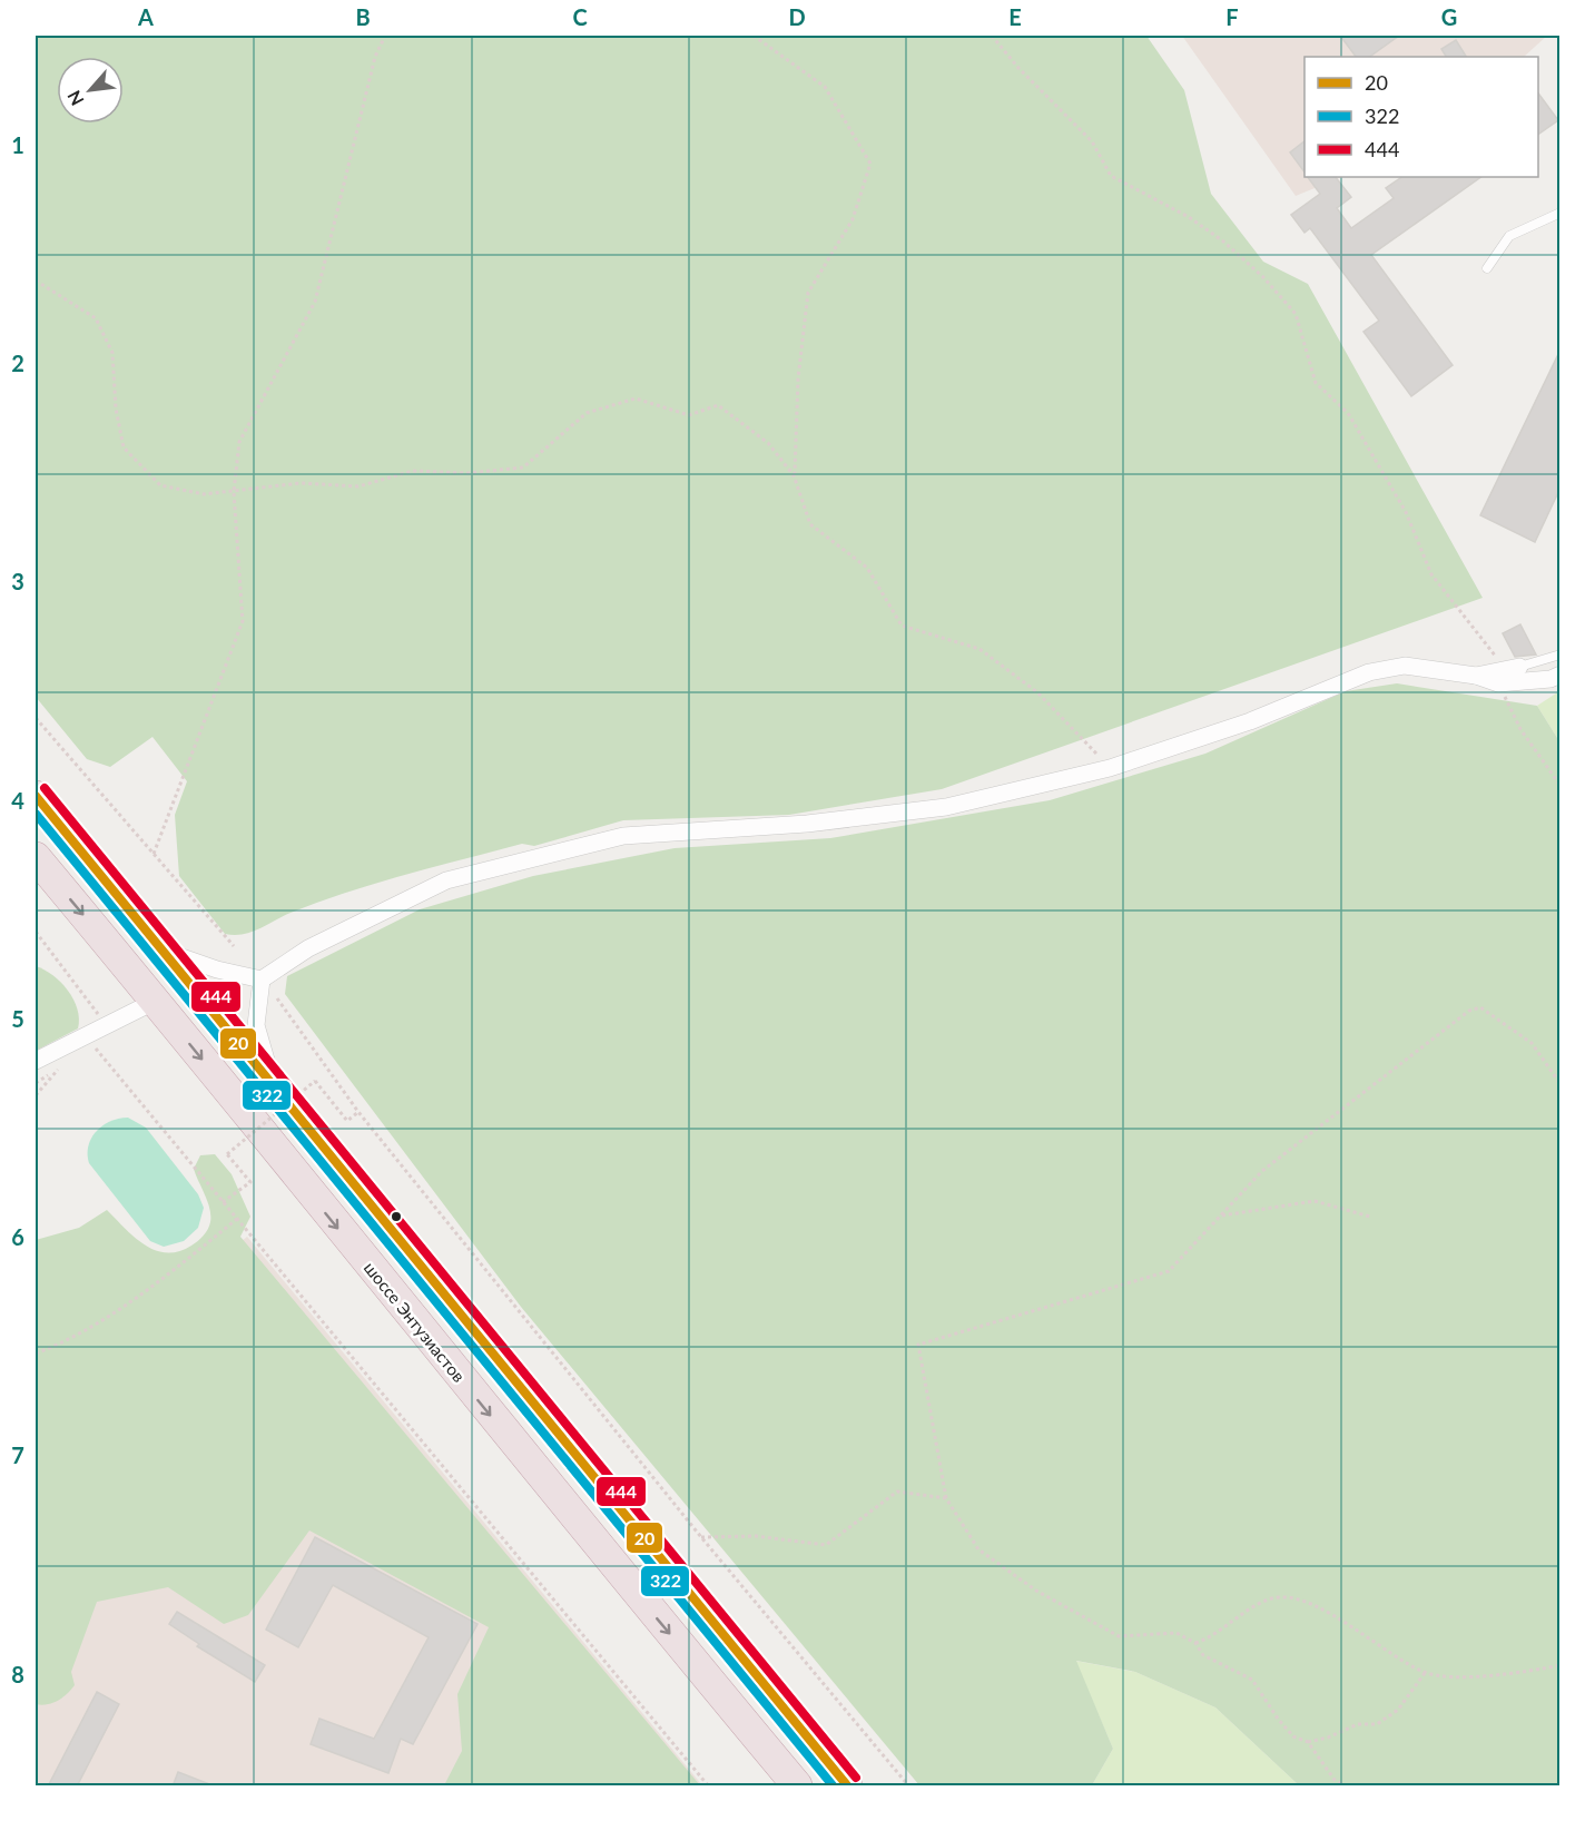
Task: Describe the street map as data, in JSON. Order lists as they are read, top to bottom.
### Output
{
  "streets": {
    "highway": ["шоссе Энтузиастов"]
  },
  "lines": ["transit line 444", "transit line 20", "transit line 322"],
  "legend": ["20", "322", "444"],
  "north": "bottom left",
  "grid": {
    "columns": [
      "A",
      "B",
      "C",
      "D",
      "E",
      "F",
      "G"
    ],
    "rows": [
      "1",
      "2",
      "3",
      "4",
      "5",
      "6",
      "7",
      "8"
    ]
  }
}
